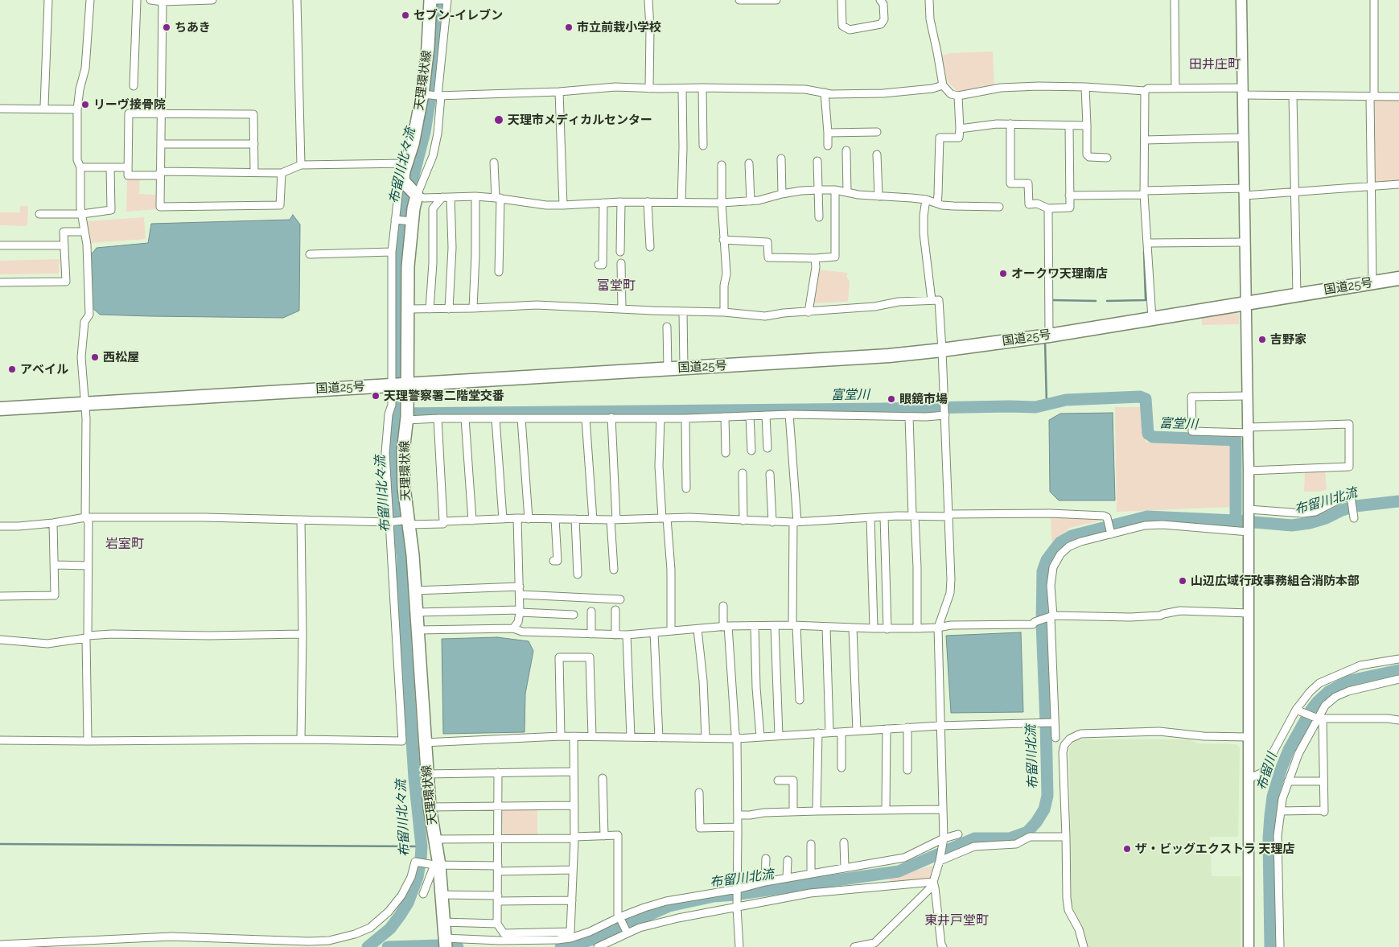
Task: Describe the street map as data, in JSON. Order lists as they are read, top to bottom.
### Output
{
  "streets": {
    "highway": ["国道25号"],
    "main road": ["天理環状線"]
  },
  "crossings": [
    ["天理環状線", "国道25号"]
  ],
  "districts": [
    "田井庄町",
    "富堂町",
    "岩室町",
    "東井戸堂町"
  ],
  "water": [
    "布留川北々流",
    "富堂川",
    "布留川北流",
    "布留川"
  ],
  "places": [
    "セブン-イレブン",
    "ちあき",
    "市立前栽小学校",
    "リーヴ接骨院",
    "天理市メディカルセンター",
    "オークワ天理南店",
    "吉野家",
    "西松屋",
    "アベイル",
    "天理警察署二階堂交番",
    "眼鏡市場",
    "山辺広域行政事務組合消防本部",
    "ザ・ビッグエクストラ 天理店"
  ]
}
